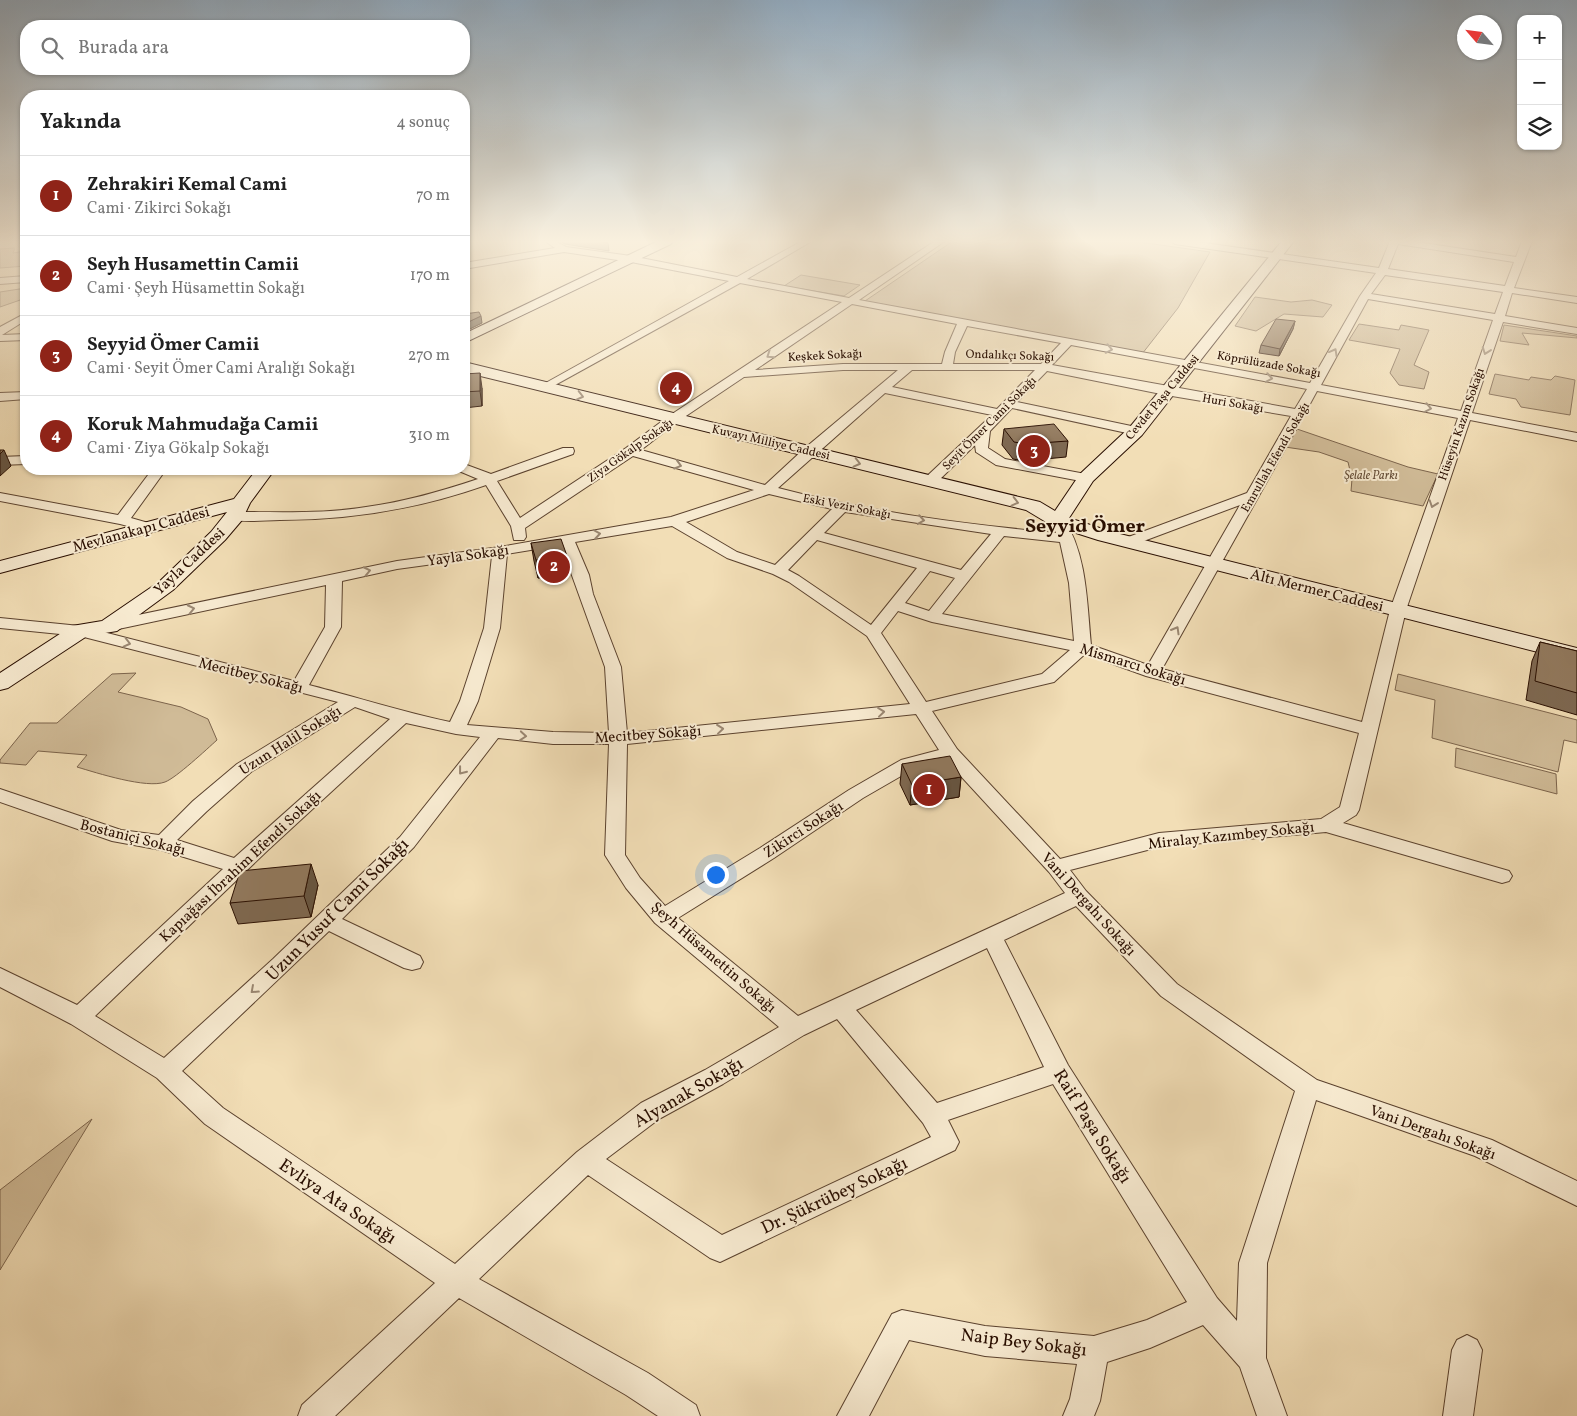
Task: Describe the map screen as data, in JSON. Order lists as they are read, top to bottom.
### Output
{
  "streets": {
    "street": [
      "Keşkek Sokağı",
      "Ondalıkçı Sokağı",
      "Köprülüzade Sokağı",
      "Cevdet Paşa Caddesi",
      "Huri Sokağı",
      "Seyit Ömer Cami Sokağı",
      "Hüseyin Kazım Sokağı",
      "Kuvayı Milliye Caddesi",
      "Ziya Gökalp Sokağı",
      "Emrullah Efendi Sokağı",
      "Eski Vezir Sokağı",
      "Mevlanakapı Caddesi",
      "Yayla Sokağı",
      "Yayla Caddesi",
      "Altı Mermer Caddesi",
      "Mismarcı Sokağı",
      "Meсitbey Sokağı",
      "Uzun Halil Sokağı",
      "Zikirci Sokağı",
      "Miralay Kazımbey Sokağı",
      "Bostaniçi Sokağı",
      "Kapıağası İbrahim Efendi Sokağı",
      "Vani Dergahı Sokağı",
      "Uzun Yusuf Cami Sokağı",
      "Şeyh Hüsamettin Sokağı",
      "Alyanak Sokağı",
      "Raif Paşa Sokağı",
      "Dr. Şükrübey Sokağı",
      "Evliya Ata Sokağı",
      "Naip Bey Sokağı"
    ]
  },
  "crossings": [
    ["Keşkek Sokağı", "Ondalıkçı Sokağı"],
    ["Keşkek Sokağı", "Ziya Gökalp Sokağı"],
    ["Keşkek Sokağı", "Yayla Sokağı"],
    ["Ondalıkçı Sokağı", "Cevdet Paşa Caddesi"],
    ["Ondalıkçı Sokağı", "Huri Sokağı"],
    ["Ondalıkçı Sokağı", "Seyit Ömer Cami Sokağı"],
    ["Ondalıkçı Sokağı", "Yayla Sokağı"],
    ["Köprülüzade Sokağı", "Cevdet Paşa Caddesi"],
    ["Köprülüzade Sokağı", "Seyit Ömer Cami Sokağı"],
    ["Köprülüzade Sokağı", "Hüseyin Kazım Sokağı"],
    ["Köprülüzade Sokağı", "Emrullah Efendi Sokağı"],
    ["Cevdet Paşa Caddesi", "Huri Sokağı"],
    ["Cevdet Paşa Caddesi", "Kuvayı Milliye Caddesi"],
    ["Cevdet Paşa Caddesi", "Eski Vezir Sokağı"],
    ["Cevdet Paşa Caddesi", "Altı Mermer Caddesi"],
    ["Huri Sokağı", "Emrullah Efendi Sokağı"],
    ["Seyit Ömer Cami Sokağı", "Kuvayı Milliye Caddesi"],
    ["Hüseyin Kazım Sokağı", "Altı Mermer Caddesi"],
    ["Hüseyin Kazım Sokağı", "Miralay Kazımbey Sokağı"],
    ["Kuvayı Milliye Caddesi", "Ziya Gökalp Sokağı"],
    ["Kuvayı Milliye Caddesi", "Eski Vezir Sokağı"],
    ["Kuvayı Milliye Caddesi", "Yayla Sokağı"],
    ["Kuvayı Milliye Caddesi", "Altı Mermer Caddesi"],
    ["Ziya Gökalp Sokağı", "Eski Vezir Sokağı"],
    ["Emrullah Efendi Sokağı", "Altı Mermer Caddesi"],
    ["Emrullah Efendi Sokağı", "Mismarcı Sokağı"],
    ["Eski Vezir Sokağı", "Yayla Sokağı"],
    ["Eski Vezir Sokağı", "Altı Mermer Caddesi"],
    ["Mevlanakapı Caddesi", "Yayla Caddesi"],
    ["Yayla Sokağı", "Yayla Caddesi"],
    ["Yayla Sokağı", "Vani Dergahı Sokağı"],
    ["Yayla Sokağı", "Şeyh Hüsamettin Sokağı"],
    ["Yayla Caddesi", "Meсitbey Sokağı"],
    ["Altı Mermer Caddesi", "Miralay Kazımbey Sokağı"],
    ["Mismarcı Sokağı", "Meсitbey Sokağı"],
    ["Mismarcı Sokağı", "Miralay Kazımbey Sokağı"],
    ["Meсitbey Sokağı", "Uzun Halil Sokağı"],
    ["Meсitbey Sokağı", "Kapıağası İbrahim Efendi Sokağı"],
    ["Meсitbey Sokağı", "Vani Dergahı Sokağı"],
    ["Meсitbey Sokağı", "Uzun Yusuf Cami Sokağı"],
    ["Meсitbey Sokağı", "Şeyh Hüsamettin Sokağı"],
    ["Uzun Halil Sokağı", "Bostaniçi Sokağı"],
    ["Zikirci Sokağı", "Vani Dergahı Sokağı"],
    ["Zikirci Sokağı", "Şeyh Hüsamettin Sokağı"],
    ["Miralay Kazımbey Sokağı", "Vani Dergahı Sokağı"],
    ["Bostaniçi Sokağı", "Kapıağası İbrahim Efendi Sokağı"],
    ["Kapıağası İbrahim Efendi Sokağı", "Evliya Ata Sokağı"],
    ["Vani Dergahı Sokağı", "Alyanak Sokağı"],
    ["Uzun Yusuf Cami Sokağı", "Evliya Ata Sokağı"],
    ["Şeyh Hüsamettin Sokağı", "Alyanak Sokağı"],
    ["Alyanak Sokağı", "Raif Paşa Sokağı"],
    ["Alyanak Sokağı", "Dr. Şükrübey Sokağı"],
    ["Alyanak Sokağı", "Evliya Ata Sokağı"],
    ["Raif Paşa Sokağı", "Naip Bey Sokağı"]
  ],
  "one_way": [
    "Hüseyin Kazım Sokağı",
    "Emrullah Efendi Sokağı",
    "Meсitbey Sokağı",
    "Uzun Yusuf Cami Sokağı"
  ],
  "districts": ["Seyyid Ömer"],
  "parks": ["Şelale Parkı"],
  "north": "top left",
  "page": {
    "map_buttons": ["+", "−"],
    "search": "Burada ara",
    "heading": ["Yakında", "4 sonuç"],
    "list": [
      {
        "mark": "1",
        "name": "Zehrakiri Kemal Cami",
        "note": "Cami · Zikirci Sokağı",
        "value": "70 m"
      },
      {
        "mark": "2",
        "name": "Seyh Husamettin Camii",
        "note": "Cami · Şeyh Hüsamettin Sokağı",
        "value": "170 m"
      },
      {
        "mark": "3",
        "name": "Seyyid Ömer Camii",
        "note": "Cami · Seyit Ömer Cami Aralığı Sokağı",
        "value": "270 m"
      },
      {
        "mark": "4",
        "name": "Koruk Mahmudağa Camii",
        "note": "Cami · Ziya Gökalp Sokağı",
        "value": "310 m"
      }
    ],
    "pins": [
      "4",
      "3",
      "2",
      "1"
    ]
  }
}
